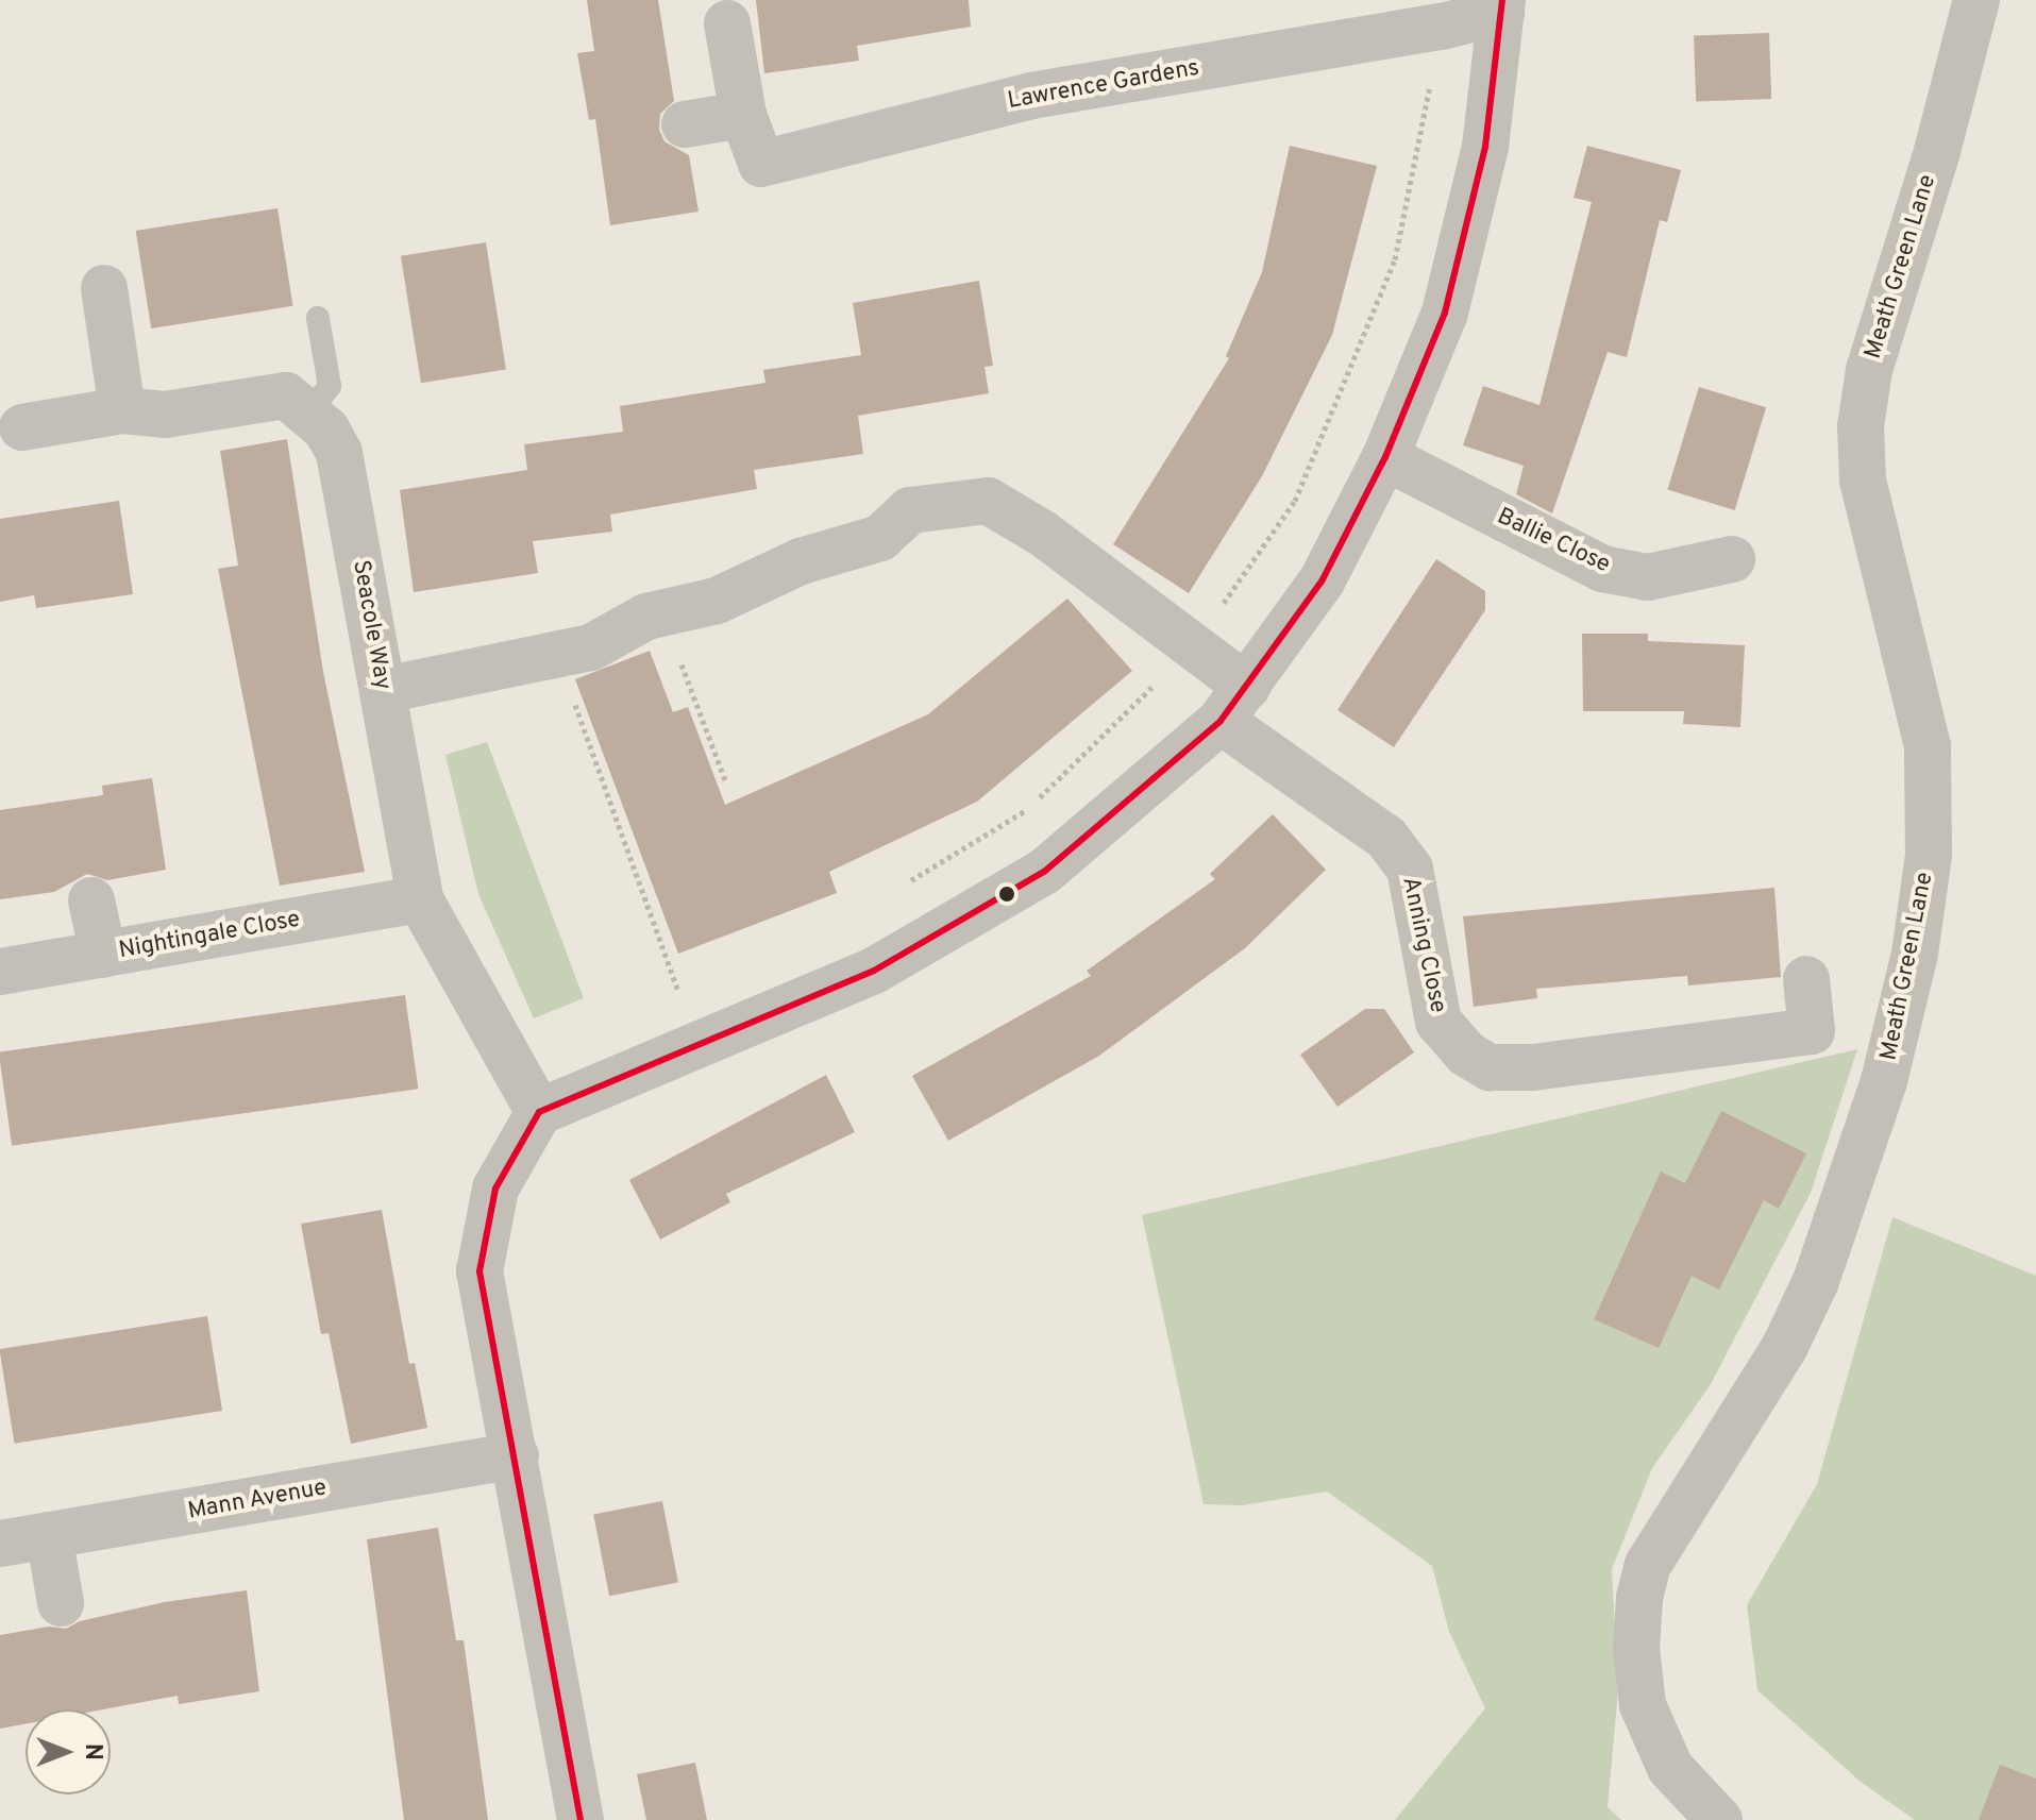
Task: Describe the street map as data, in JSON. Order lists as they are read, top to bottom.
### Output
{
  "streets": {
    "street": [
      "Lawrence Gardens",
      "Meath Green Lane",
      "Ballie Close",
      "Seacole Way",
      "Nightingale Close",
      "Anning Close",
      "Mann Avenue"
    ]
  },
  "crossings": [
    ["Seacole Way", "Nightingale Close"]
  ],
  "north": "right"
}
